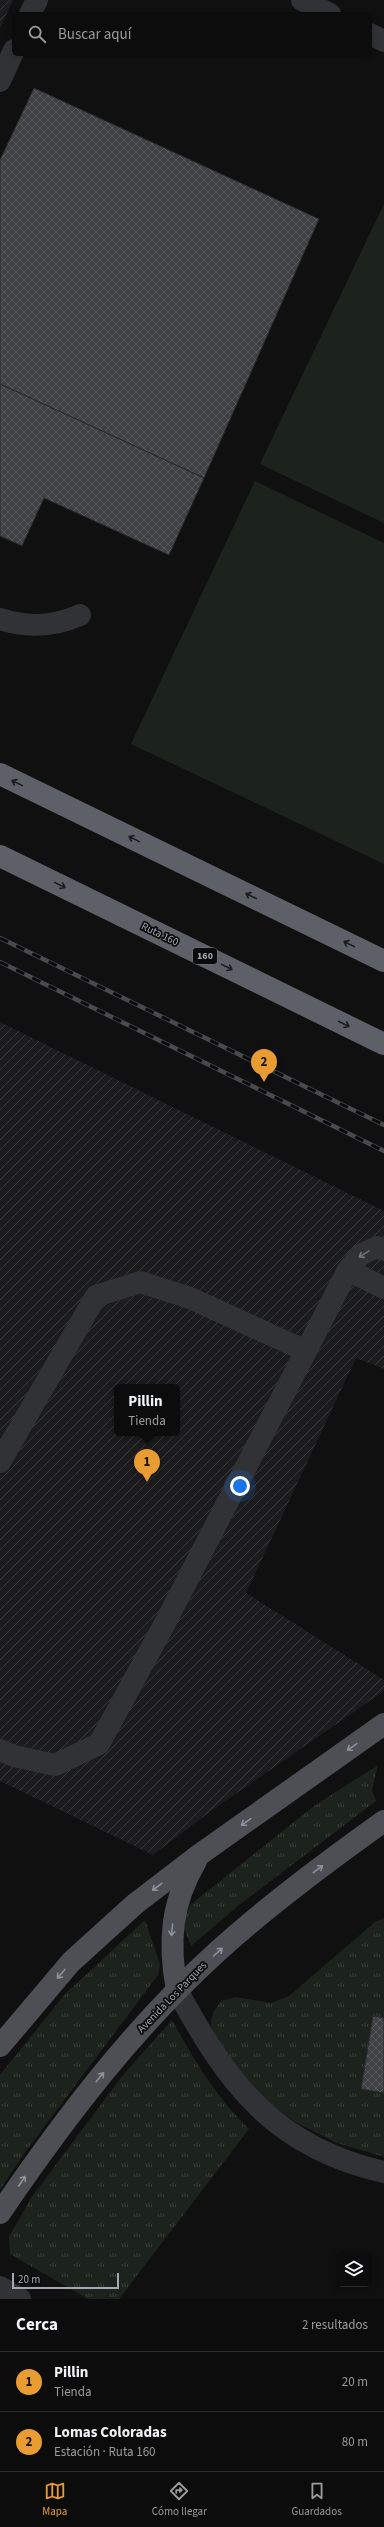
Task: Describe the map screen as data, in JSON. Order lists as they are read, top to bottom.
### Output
{
  "streets": {
    "highway": ["Ruta 160", "160"],
    "main road": ["Avenida Los Parques"]
  },
  "scale_bar": "20 m",
  "page": {
    "search": "Buscar aquí",
    "pins": ["2", "1"],
    "popup": ["Pillin", "Tienda"],
    "scale": "20 m",
    "heading": ["Cerca", "2 resultados"],
    "list": [
      {
        "mark": "1",
        "name": "Pillin",
        "note": "Tienda",
        "value": "20 m"
      },
      {
        "mark": "2",
        "name": "Lomas Coloradas",
        "note": "Estación · Ruta 160",
        "value": "80 m"
      }
    ],
    "nav": ["Mapa", "Cómo llegar", "Guardados"]
  }
}
